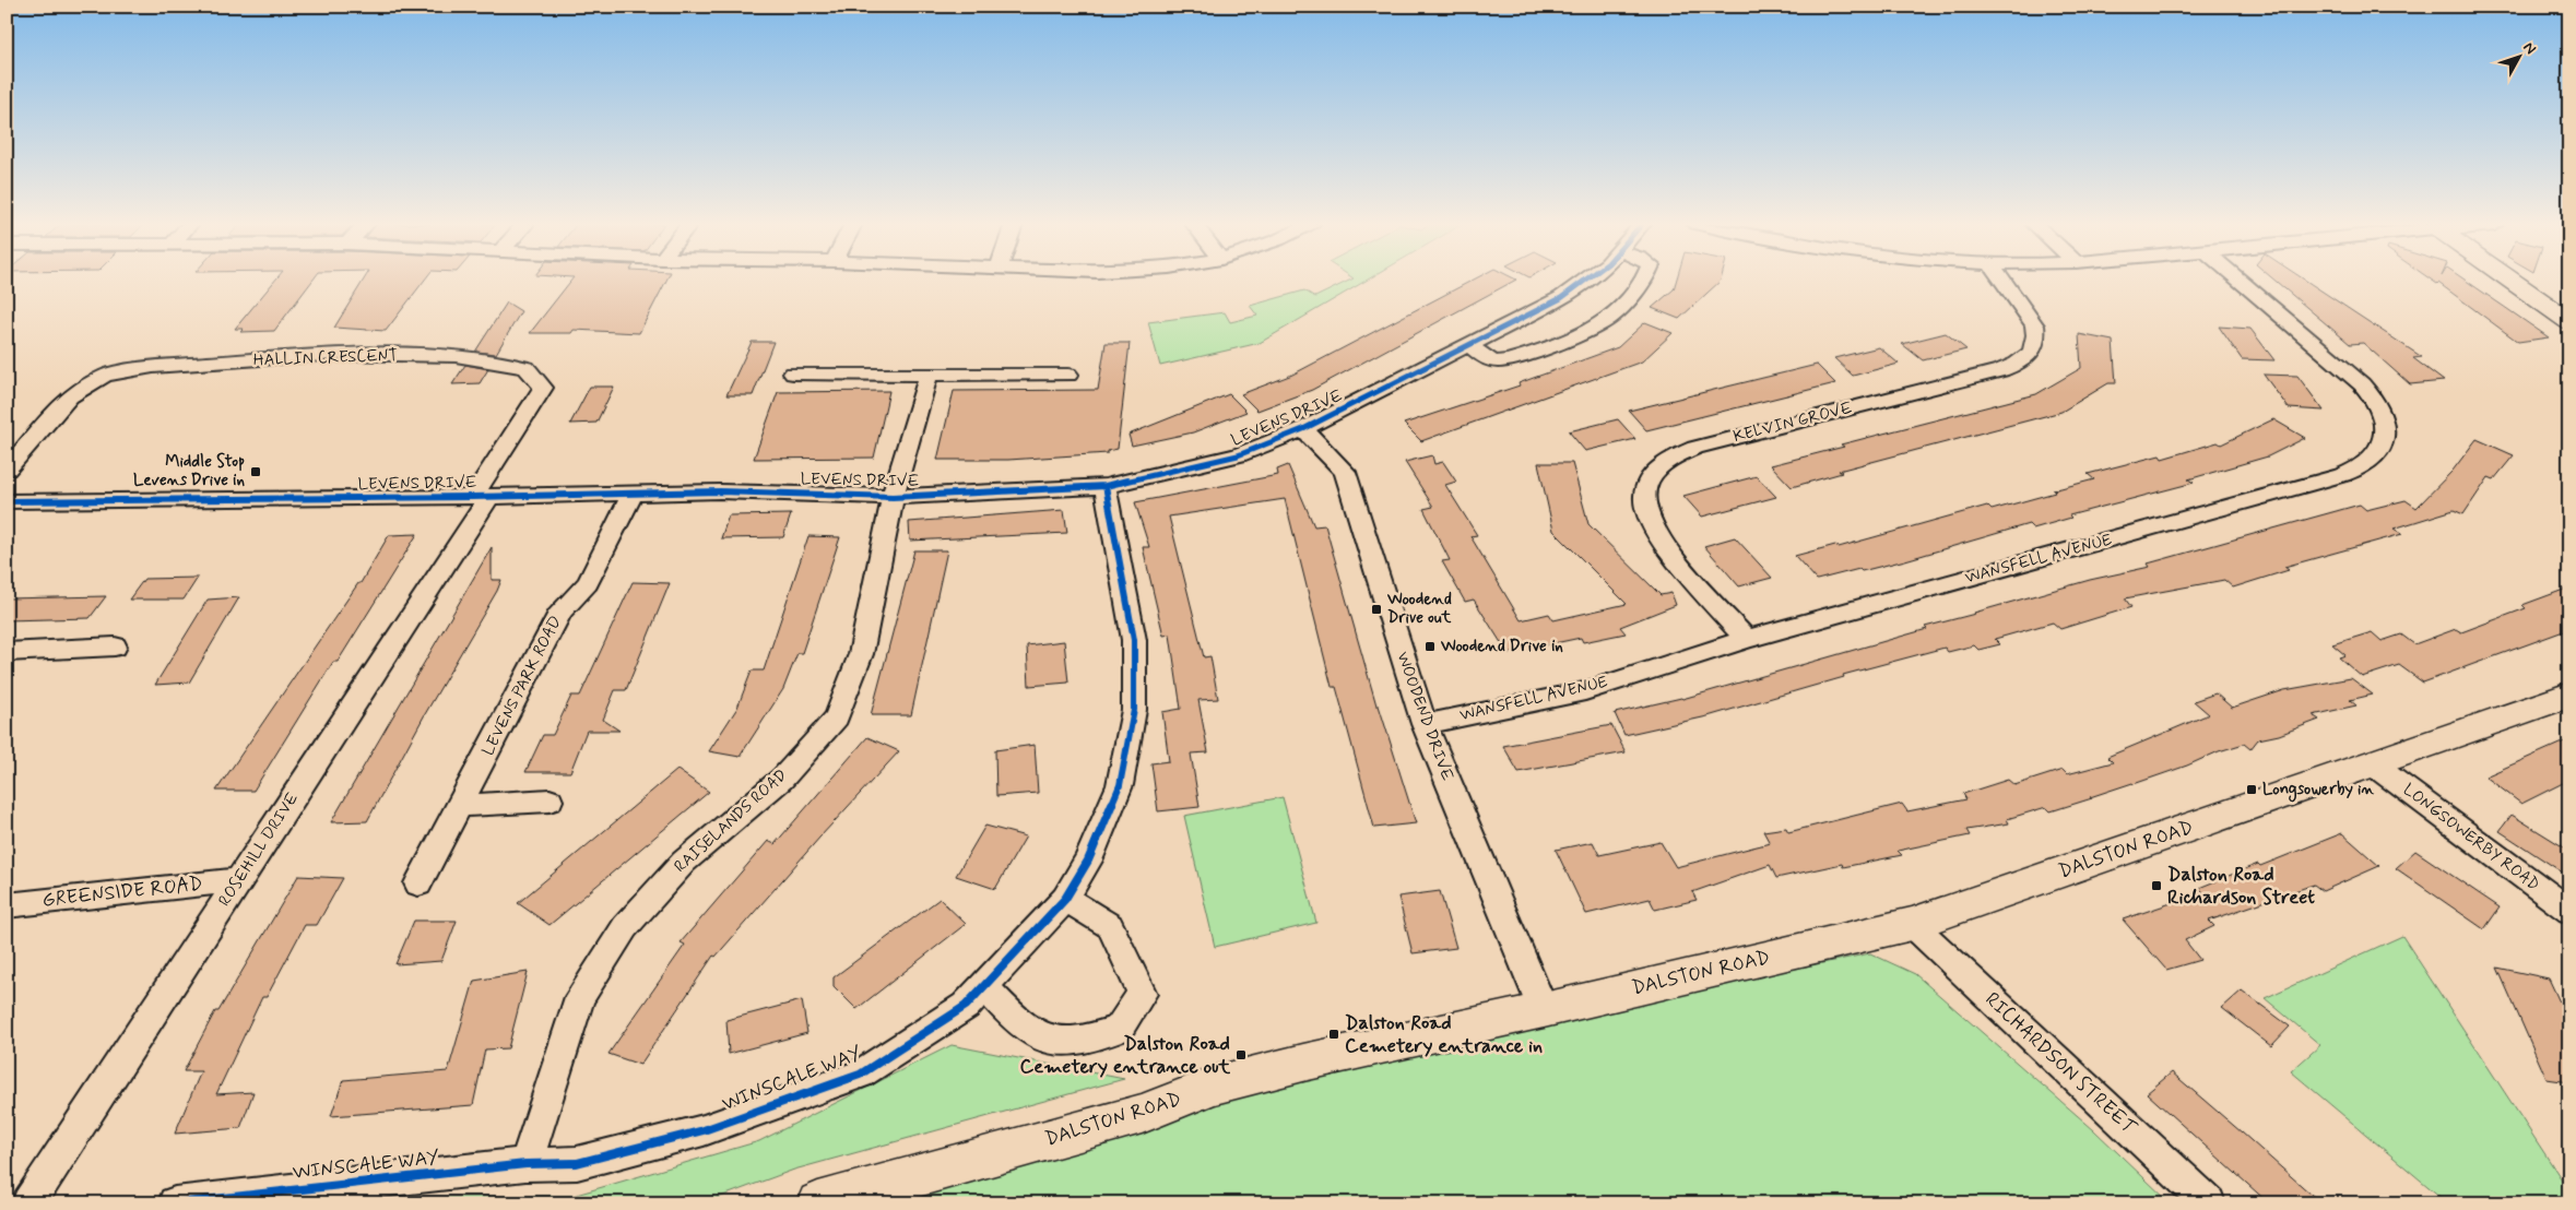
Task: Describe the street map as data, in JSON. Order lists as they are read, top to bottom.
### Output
{
  "streets": {
    "main road": ["DALSTON ROAD"],
    "street": [
      "HALLIN CRESCENT",
      "LEVENS DRIVE",
      "KELVIN GROVE",
      "WANSFELL AVENUE",
      "LEVENS PARK ROAD",
      "WOODEND DRIVE",
      "RAISELANDS ROAD",
      "LONGSOWERBY ROAD",
      "ROSEHILL DRIVE",
      "GREENSIDE ROAD",
      "RICHARDSON STREET",
      "WINSCALE WAY"
    ]
  },
  "crossings": [
    ["HALLIN CRESCENT", "LEVENS DRIVE"],
    ["HALLIN CRESCENT", "ROSEHILL DRIVE"],
    ["LEVENS DRIVE", "LEVENS PARK ROAD"],
    ["LEVENS DRIVE", "WOODEND DRIVE"],
    ["LEVENS DRIVE", "RAISELANDS ROAD"],
    ["LEVENS DRIVE", "ROSEHILL DRIVE"],
    ["LEVENS DRIVE", "WINSCALE WAY"],
    ["KELVIN GROVE", "WANSFELL AVENUE"],
    ["WANSFELL AVENUE", "WOODEND DRIVE"],
    ["WOODEND DRIVE", "DALSTON ROAD"],
    ["RAISELANDS ROAD", "WINSCALE WAY"],
    ["LONGSOWERBY ROAD", "DALSTON ROAD"],
    ["ROSEHILL DRIVE", "GREENSIDE ROAD"],
    ["DALSTON ROAD", "RICHARDSON STREET"]
  ],
  "places": {
    "transit": [
      "Middle Stop Levens Drive in",
      "Woodend Drive out",
      "Woodend Drive in",
      "Longsowerby in",
      "Dalston Road Richardson Street",
      "Dalston Road Cemetery entrance in",
      "Dalston Road Cemetery entrance out"
    ]
  },
  "north": "top right"
}
